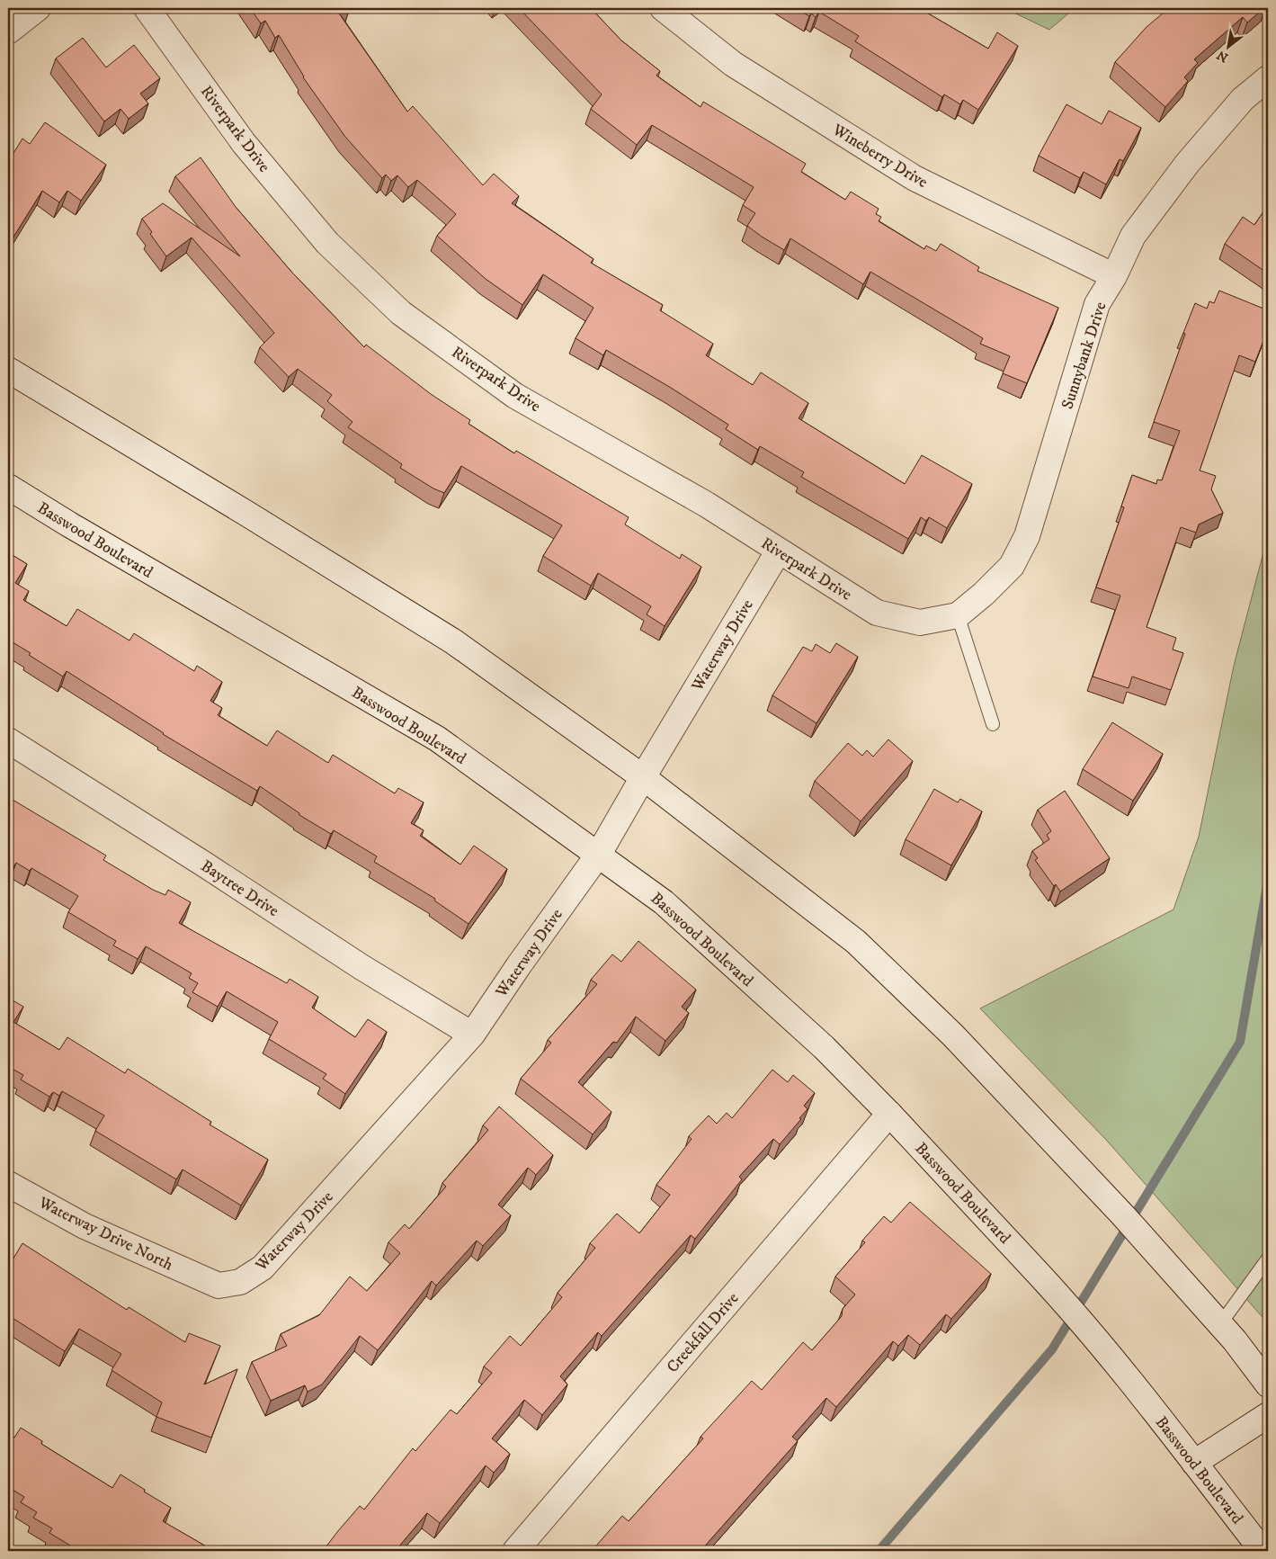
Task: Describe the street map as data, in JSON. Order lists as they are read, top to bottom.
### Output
{
  "streets": {
    "street": [
      "Riverpark Drive",
      "Wineberry Drive",
      "Sunnybank Drive",
      "Basswood Boulevard",
      "Waterway Drive",
      "Baytree Drive",
      "Waterway Drive North",
      "Creekfall Drive"
    ]
  },
  "crossings": [
    ["Riverpark Drive", "Sunnybank Drive"],
    ["Riverpark Drive", "Waterway Drive"],
    ["Wineberry Drive", "Sunnybank Drive"],
    ["Basswood Boulevard", "Waterway Drive"],
    ["Basswood Boulevard", "Creekfall Drive"],
    ["Waterway Drive", "Baytree Drive"],
    ["Waterway Drive", "Waterway Drive North"]
  ],
  "north": "bottom left"
}
